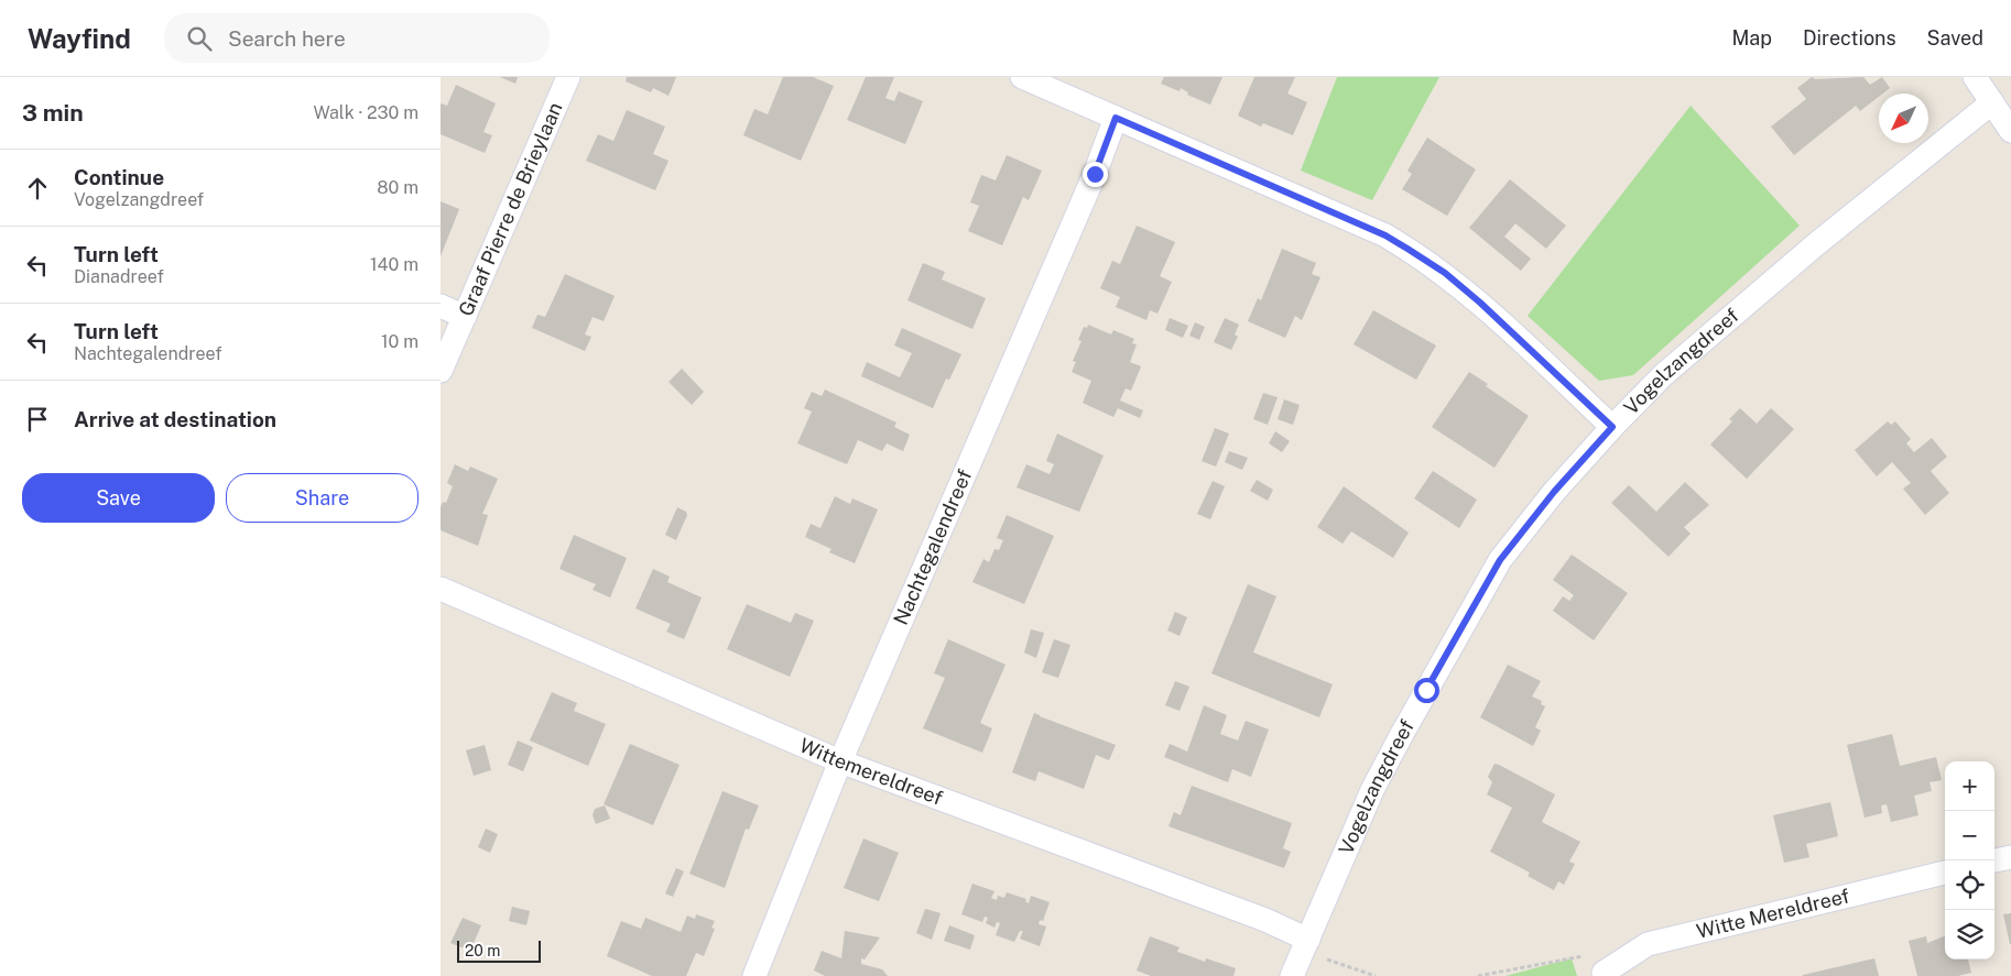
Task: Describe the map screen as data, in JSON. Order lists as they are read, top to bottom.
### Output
{
  "streets": {
    "street": [
      "Graaf Pierre de Brieylaan",
      "Vogelzangdreef",
      "Nachtegalendreef",
      "Wittemereldreef",
      "Witte Mereldreef"
    ]
  },
  "crossings": [
    ["Vogelzangdreef", "Wittemereldreef"],
    ["Nachtegalendreef", "Wittemereldreef"]
  ],
  "scale_bar": "20 m",
  "north": "bottom left",
  "page": {
    "header": "Wayfind",
    "search": "Search here",
    "nav": ["Map", "Directions", "Saved"],
    "heading": ["3 min", "Walk · 230 m"],
    "list": [
      ["Continue", "Vogelzangdreef", "80 m"],
      ["Turn left", "Dianadreef", "140 m"],
      ["Turn left", "Nachtegalendreef", "10 m"],
      "Arrive at destination"
    ],
    "buttons": ["Save", "Share"],
    "map_buttons": ["+", "−"],
    "scale": "20 m"
  }
}
